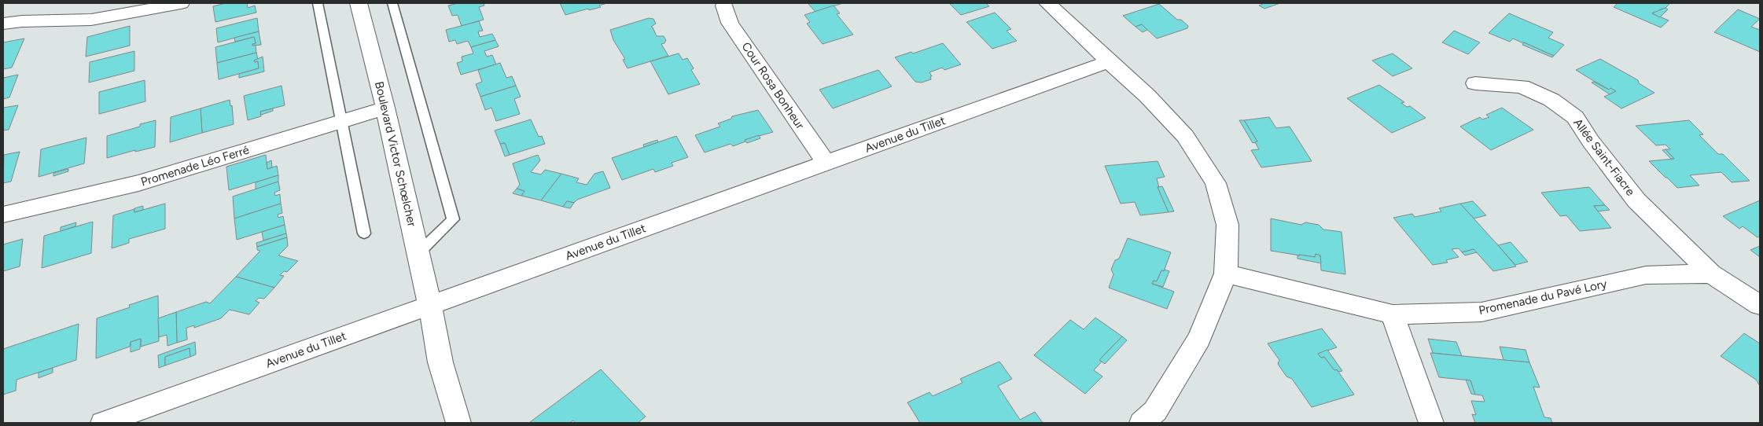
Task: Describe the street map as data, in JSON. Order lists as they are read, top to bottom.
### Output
{
  "streets": {
    "street": [
      "Cour Rosa Bonheur",
      "Avenue du Tillet",
      "Boulevard Victor Schœlcher",
      "Allée Saint-Fiacre",
      "Promenade Léo Ferré",
      "Promenade du Pavé Lory"
    ]
  },
  "crossings": [
    ["Cour Rosa Bonheur", "Avenue du Tillet"],
    ["Avenue du Tillet", "Boulevard Victor Schœlcher"],
    ["Boulevard Victor Schœlcher", "Promenade Léo Ferré"],
    ["Allée Saint-Fiacre", "Promenade du Pavé Lory"]
  ]
}
